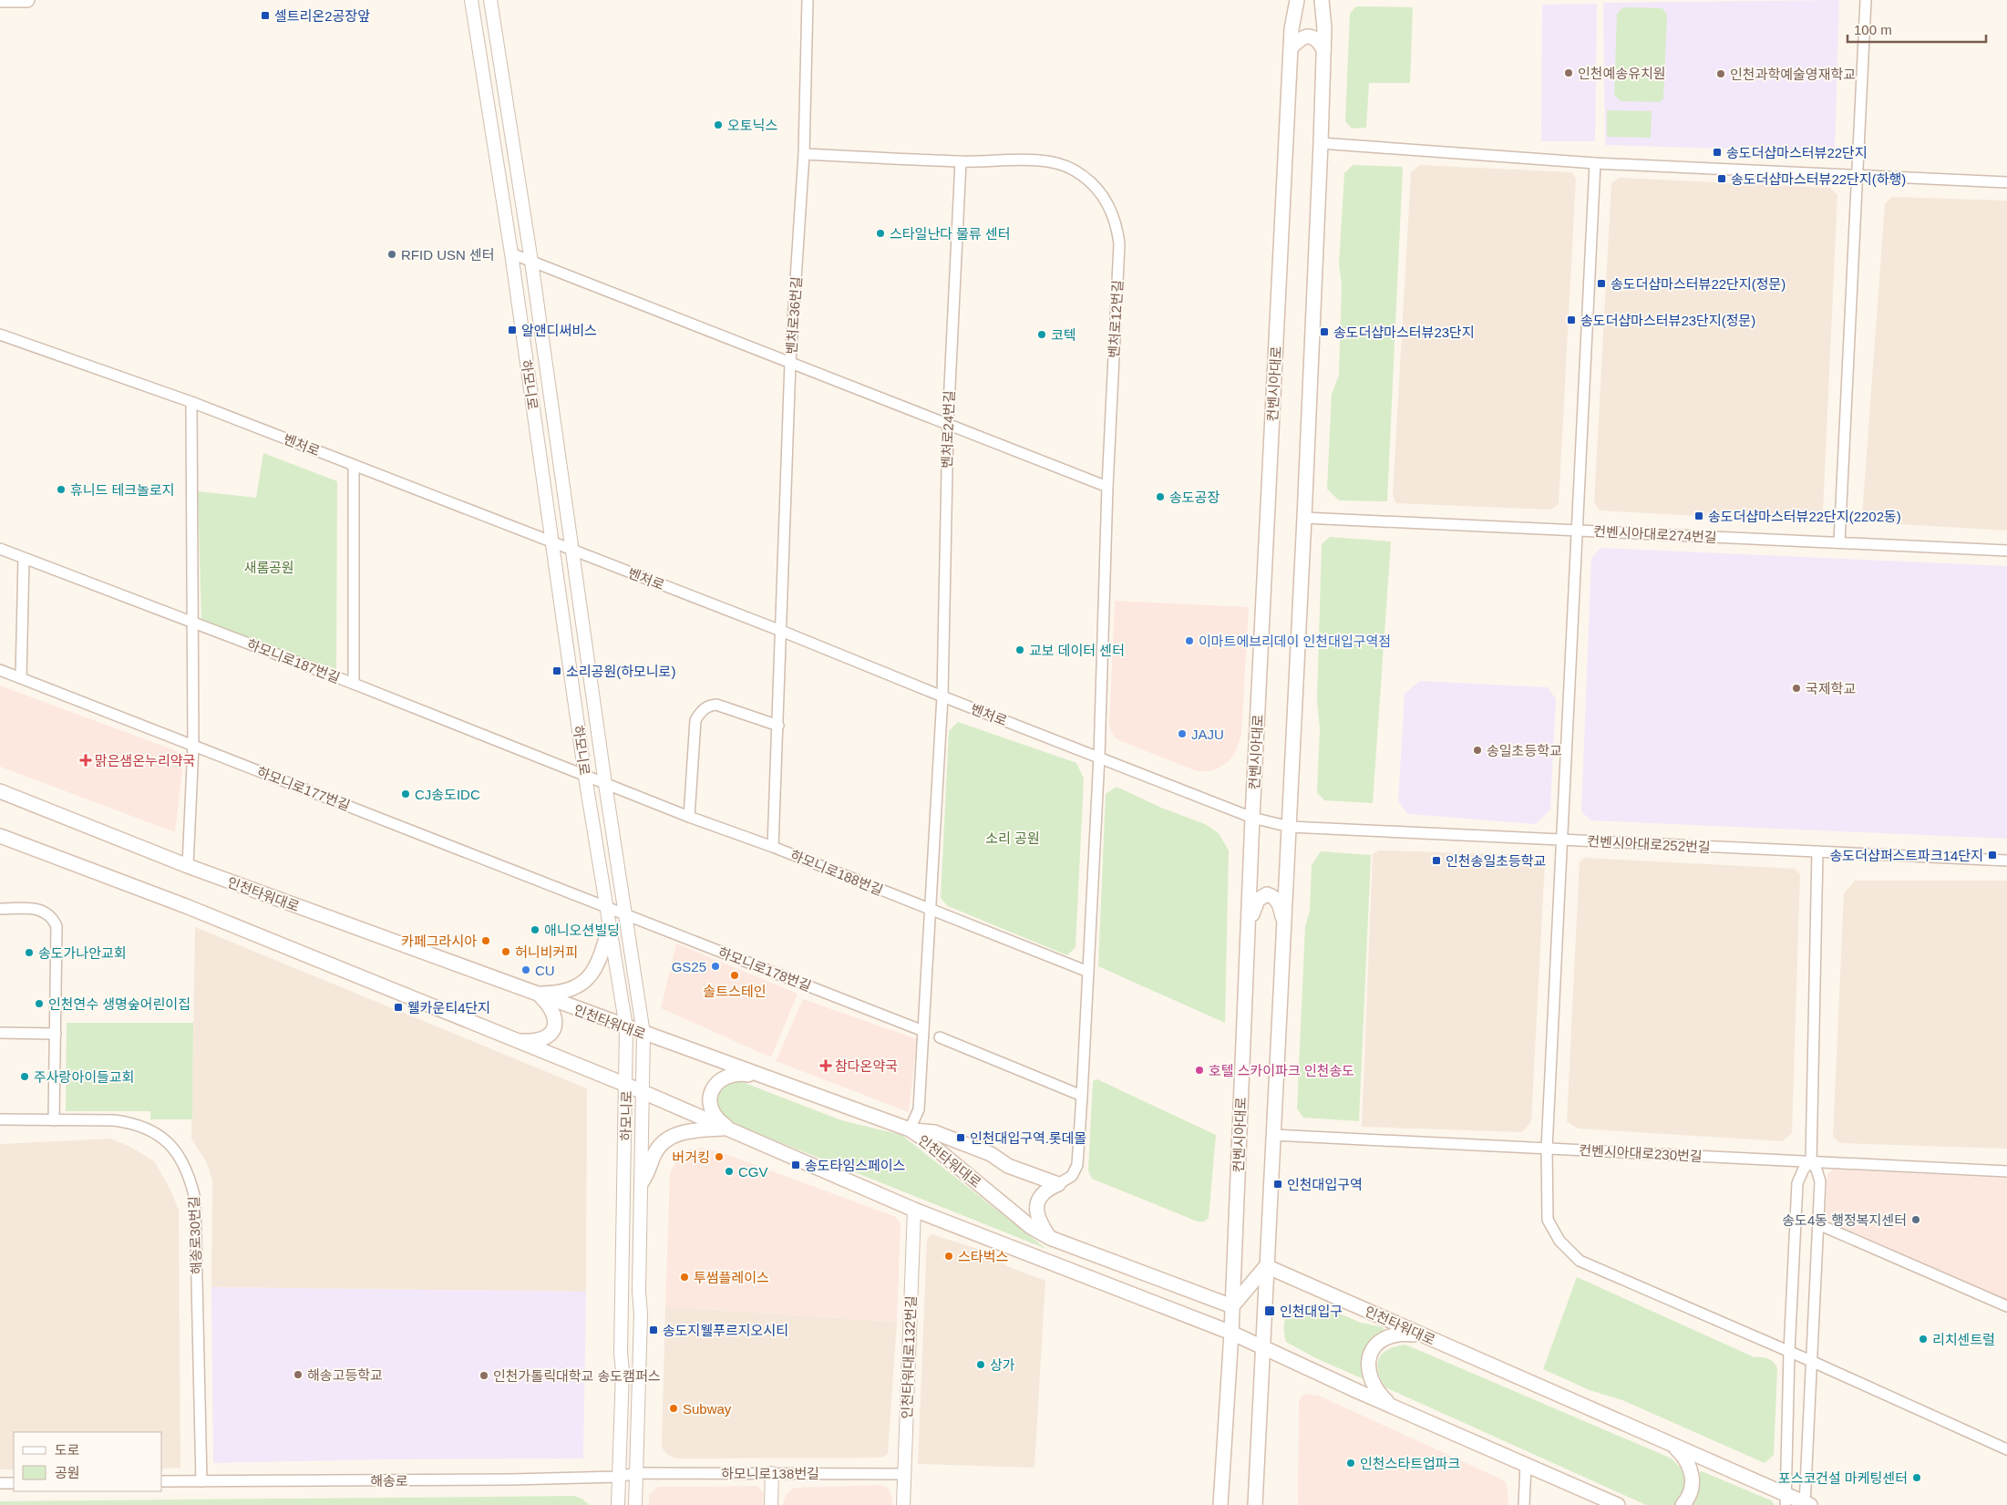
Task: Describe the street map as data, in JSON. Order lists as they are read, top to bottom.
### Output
{
  "streets": {
    "main road": ["컨벤시아대로", "인천타워대로"],
    "street": [
      "벤처로36번길",
      "벤처로12번길",
      "하모니로",
      "벤처로24번길",
      "벤처로",
      "컨벤시아대로274번길",
      "하모니로187번길",
      "하모니로177번길",
      "컨벤시아대로252번길",
      "하모니로188번길",
      "하모니로178번길",
      "컨벤시아대로230번길",
      "해송로30번길",
      "인천타워대로132번길",
      "하모니로138번길",
      "해송로"
    ]
  },
  "crossings": [
    ["벤처로36번길", "벤처로12번길"],
    ["벤처로36번길", "벤처로"],
    ["벤처로36번길", "하모니로188번길"],
    ["벤처로12번길", "벤처로24번길"],
    ["벤처로12번길", "벤처로"],
    ["벤처로12번길", "하모니로188번길"],
    ["컨벤시아대로", "벤처로"],
    ["컨벤시아대로", "인천타워대로"],
    ["하모니로", "벤처로"],
    ["하모니로", "하모니로187번길"],
    ["하모니로", "하모니로177번길"],
    ["하모니로", "하모니로188번길"],
    ["하모니로", "인천타워대로"],
    ["하모니로", "하모니로178번길"],
    ["하모니로", "하모니로138번길"],
    ["하모니로", "해송로"],
    ["벤처로24번길", "벤처로"],
    ["벤처로24번길", "하모니로188번길"],
    ["벤처로24번길", "인천타워대로"],
    ["벤처로24번길", "하모니로178번길"],
    ["벤처로", "컨벤시아대로252번길"],
    ["하모니로187번길", "하모니로188번길"],
    ["하모니로177번길", "하모니로178번길"],
    ["해송로30번길", "해송로"],
    ["인천타워대로132번길", "하모니로138번길"],
    ["하모니로138번길", "해송로"]
  ],
  "parks": ["새롬공원", "소리 공원"],
  "places": {
    "transit": [
      "셀트리온2공장앞",
      "송도더샵마스터뷰22단지",
      "송도더샵마스터뷰22단지(하행)",
      "송도더샵마스터뷰22단지(정문)",
      "송도더샵마스터뷰23단지(정문)",
      "알앤디써비스",
      "송도더샵마스터뷰23단지",
      "송도더샵마스터뷰22단지(2202동)",
      "소리공원(하모니로)",
      "송도더샵퍼스트파크14단지",
      "인천송일초등학교",
      "웰카운티4단지",
      "인천대입구역.롯데몰",
      "송도타임스페이스",
      "인천대입구역",
      "인천대입구",
      "송도지웰푸르지오시티"
    ],
    "other": [
      "인천예송유치원",
      "인천과학예술영재학교",
      "오토닉스",
      "스타일난다 물류 센터",
      "RFID USN 센터",
      "코텍",
      "휴니드 테크놀로지",
      "송도공장",
      "이마트에브리데이 인천대입구역점",
      "교보 데이터 센터",
      "국제학교",
      "JAJU",
      "송일초등학교",
      "CJ송도IDC",
      "애니오션빌딩",
      "카페그라시아",
      "허니비커피",
      "송도가나안교회",
      "GS25",
      "CU",
      "솔트스테인",
      "인천연수 생명숲어린이집",
      "호텔 스카이파크 인천송도",
      "주사랑아이들교회",
      "버거킹",
      "CGV",
      "송도4동 행정복지센터",
      "스타벅스",
      "투썸플레이스",
      "리치센트럴",
      "상가",
      "해송고등학교",
      "인천가톨릭대학교 송도캠퍼스",
      "Subway",
      "인천스타트업파크",
      "포스코건설 마케팅센터"
    ],
    "health": ["맑은샘온누리약국", "참다온약국"]
  },
  "legend": ["도로", "공원"],
  "scale_bar": "100 m"
}
